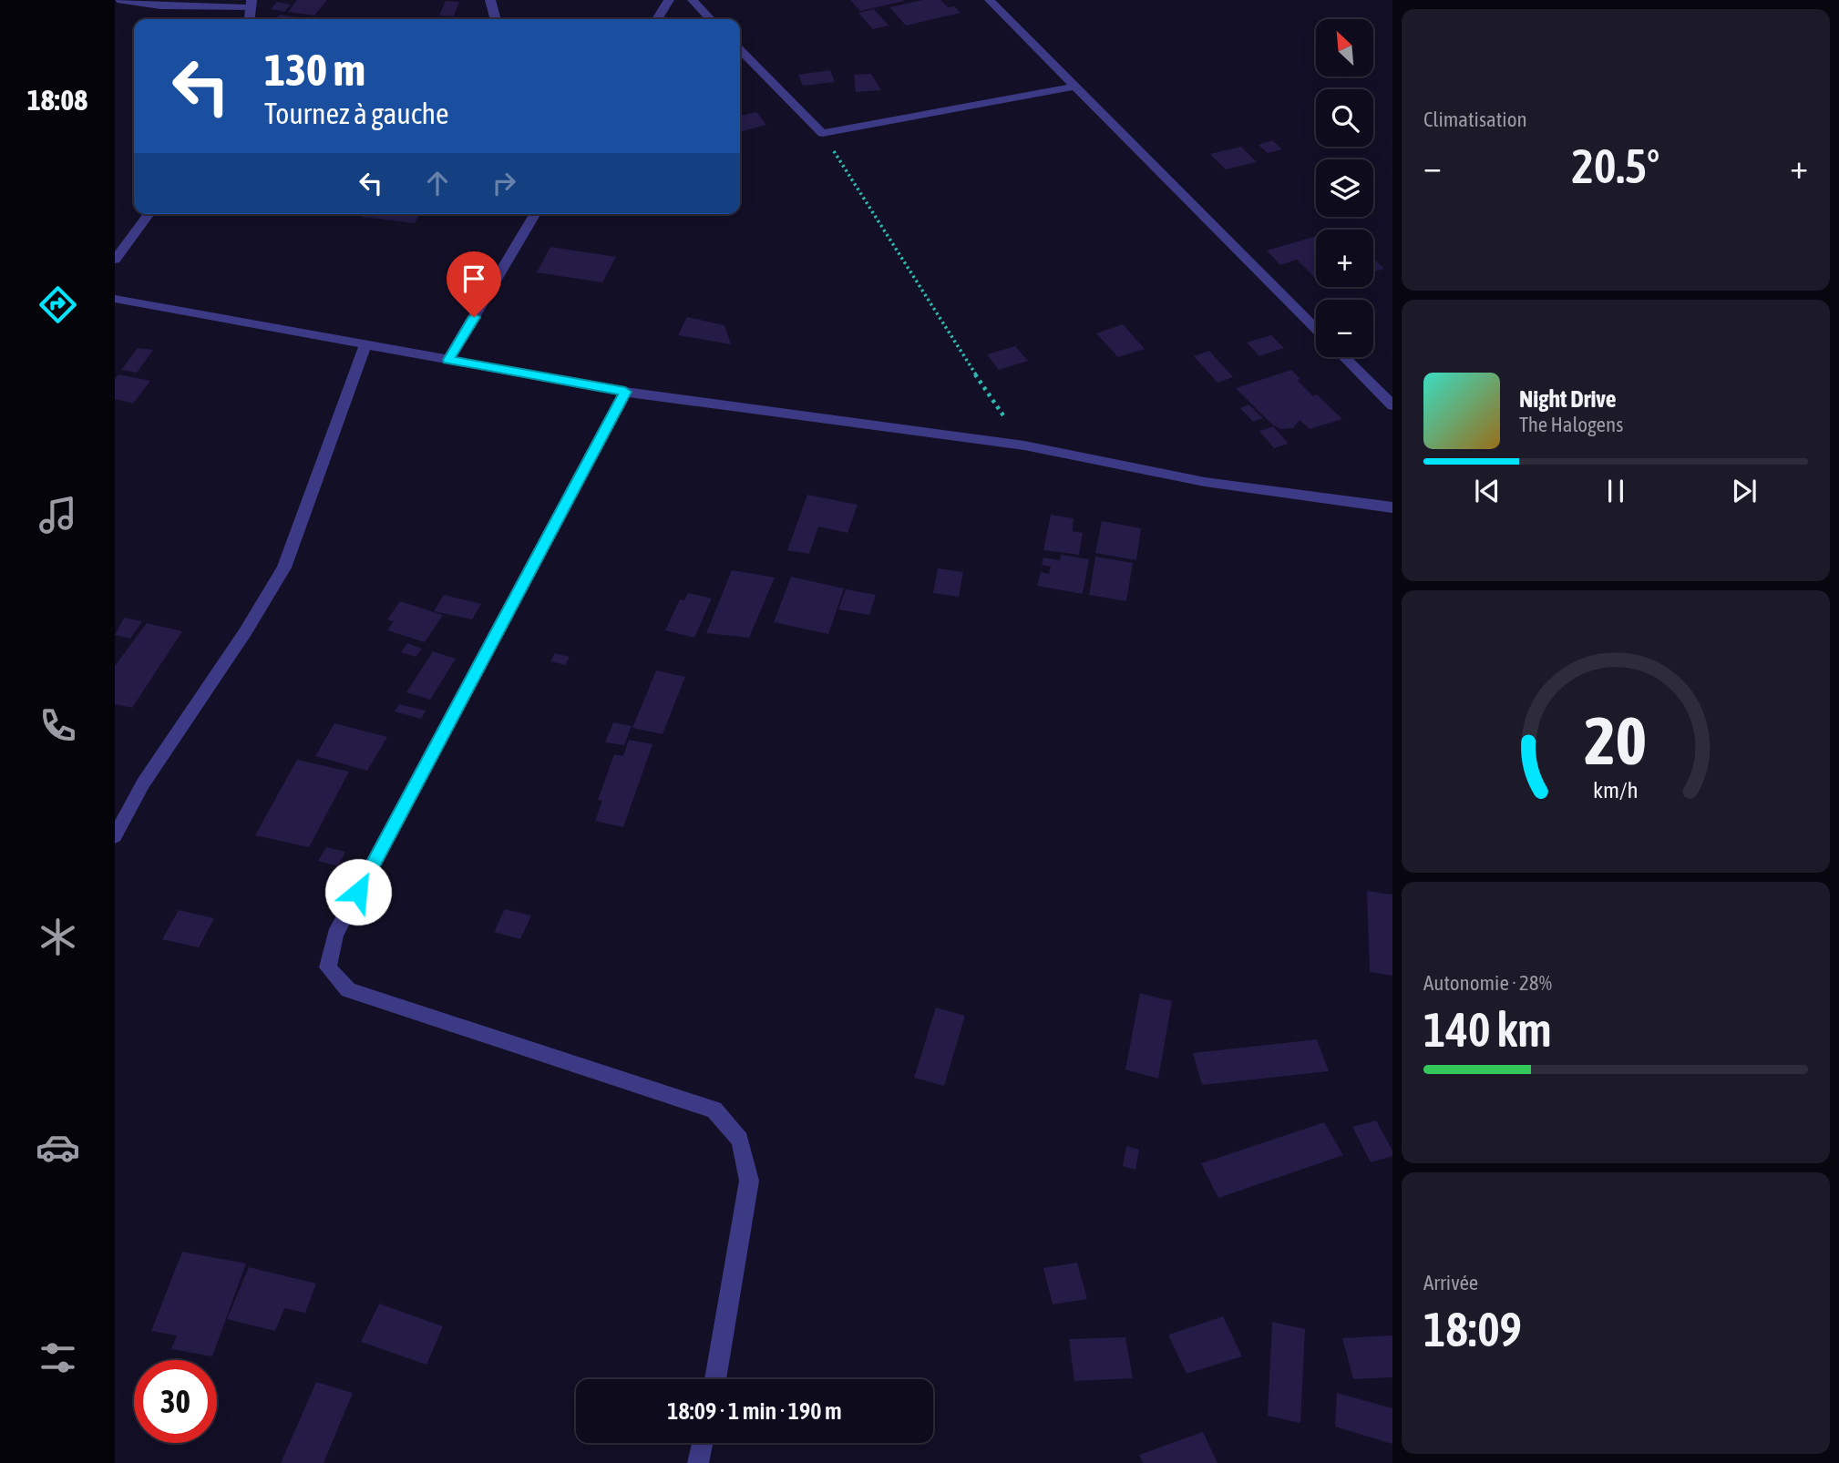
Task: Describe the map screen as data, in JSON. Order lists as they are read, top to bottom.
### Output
{
  "north": "top left",
  "page": {
    "tabs": "18:08",
    "tile": [
      "Climatisation",
      ["Autonomie · 28%", "140 km"],
      ["Arrivée", "18:09"]
    ],
    "map_buttons": ["+", "−"],
    "turn": ["130 m", "Tournez à gauche"],
    "heat": ["−", "20.5°", "+"],
    "song": ["Night Drive", "The Halogens"],
    "limit": "30",
    "trip": "18:09 · 1 min · 190 m",
    "gauge": ["20", "km/h"]
  }
}
